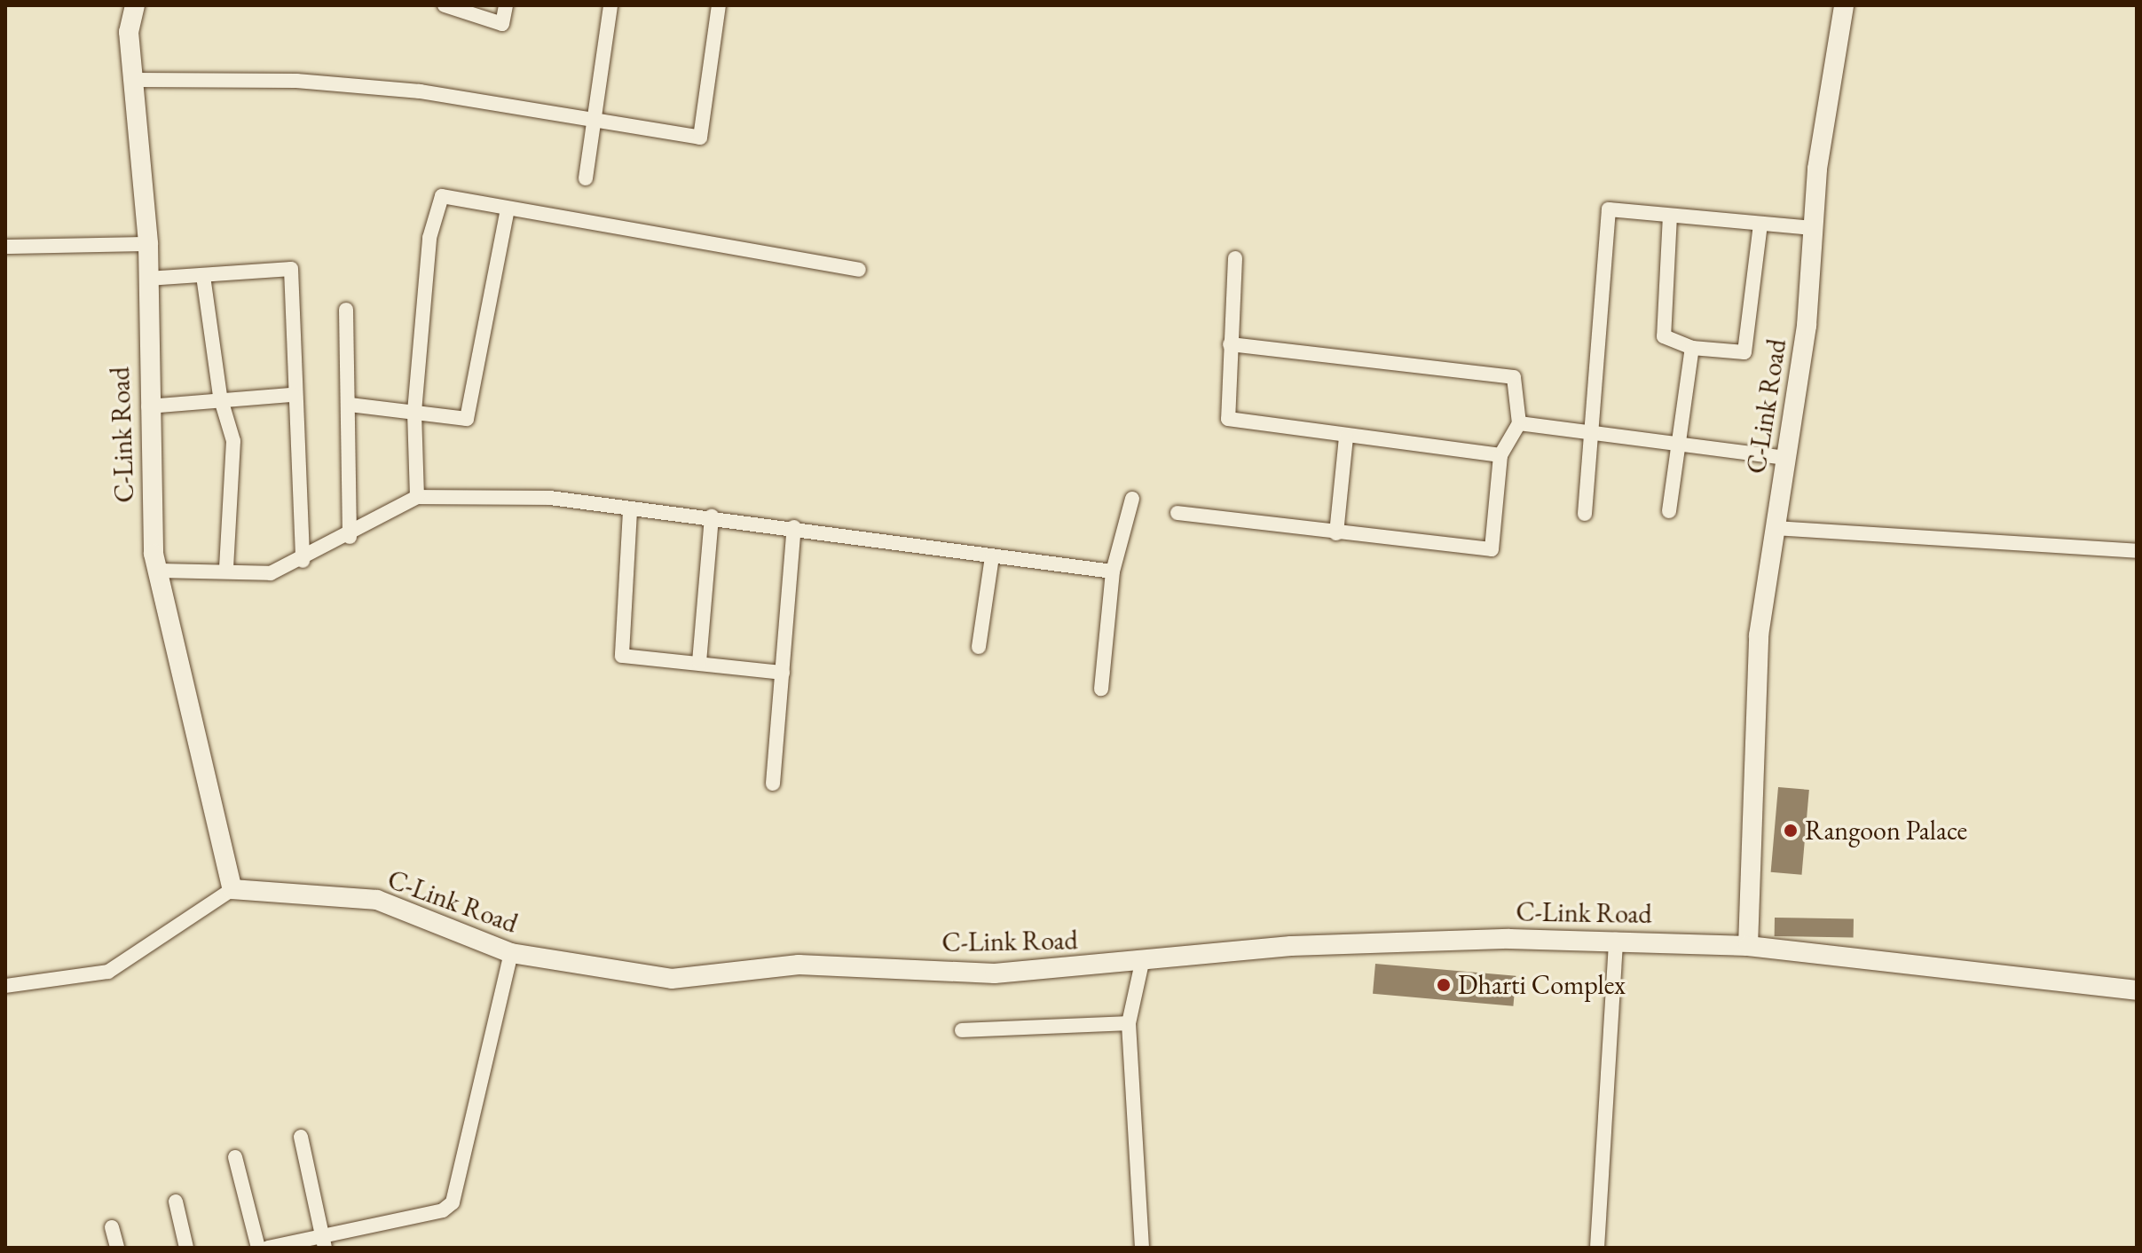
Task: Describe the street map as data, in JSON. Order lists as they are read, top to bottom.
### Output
{
  "streets": {
    "street": ["C-Link Road"]
  },
  "places": ["Rangoon Palace", "Dharti Complex"]
}
